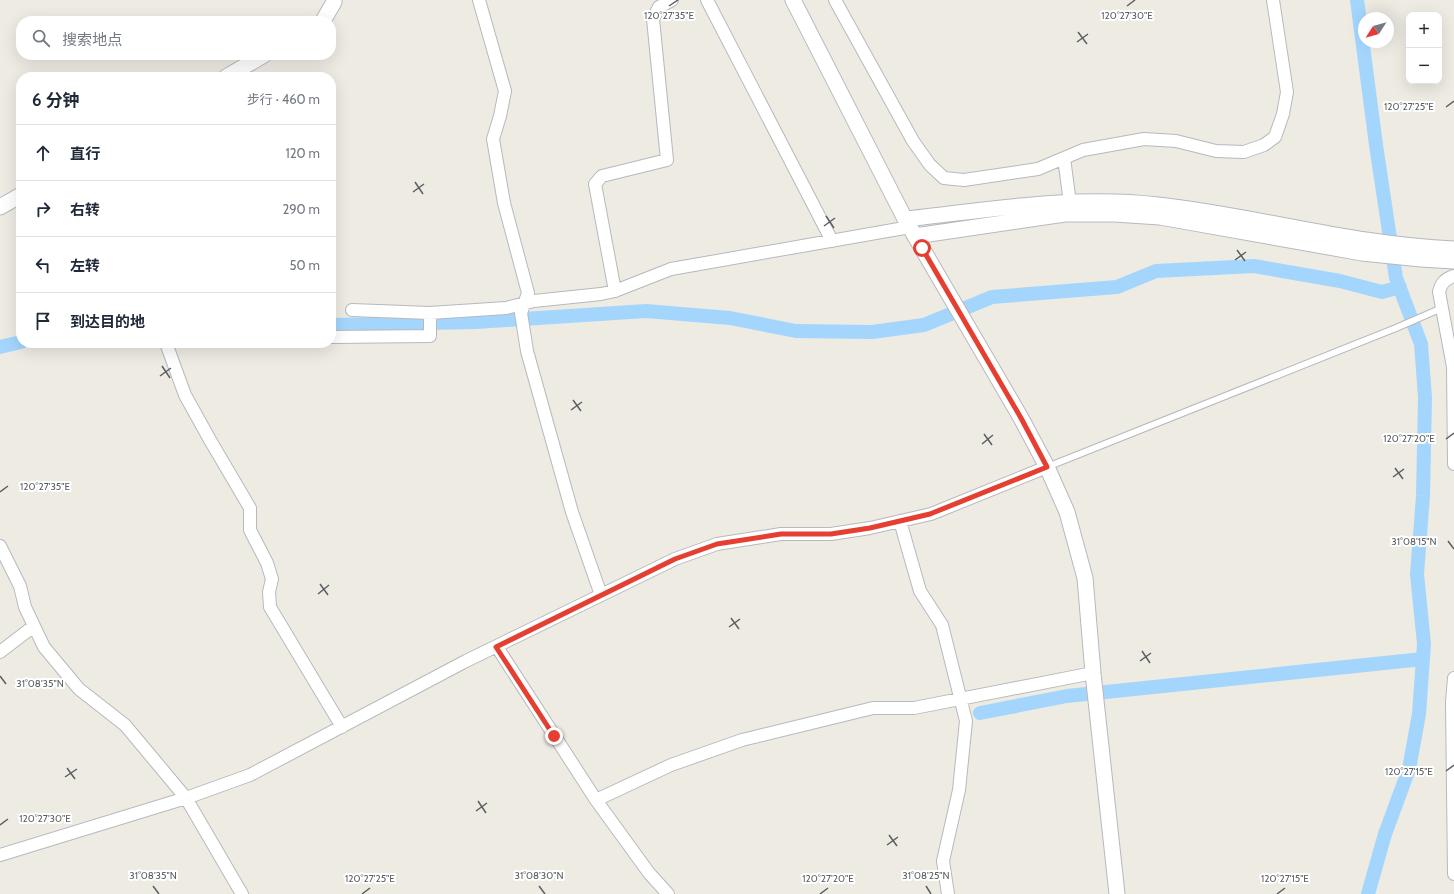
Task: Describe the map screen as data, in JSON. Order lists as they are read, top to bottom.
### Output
{
  "north": "bottom left",
  "page": {
    "map_buttons": ["+", "−"],
    "search": "搜索地点",
    "heading": ["6 分钟", "步行 · 460 m"],
    "list": [
      ["直行", "120 m"],
      ["右转", "290 m"],
      ["左转", "50 m"],
      "到达目的地"
    ]
  },
  "coordinates": [
    "120°27'35\"E",
    "120°27'30\"E",
    "120°27'25\"E",
    "120°27'20\"E",
    "31°08'15\"N",
    "31°08'35\"N",
    "120°27'15\"E",
    "31°08'30\"N",
    "31°08'25\"N"
  ]
}
